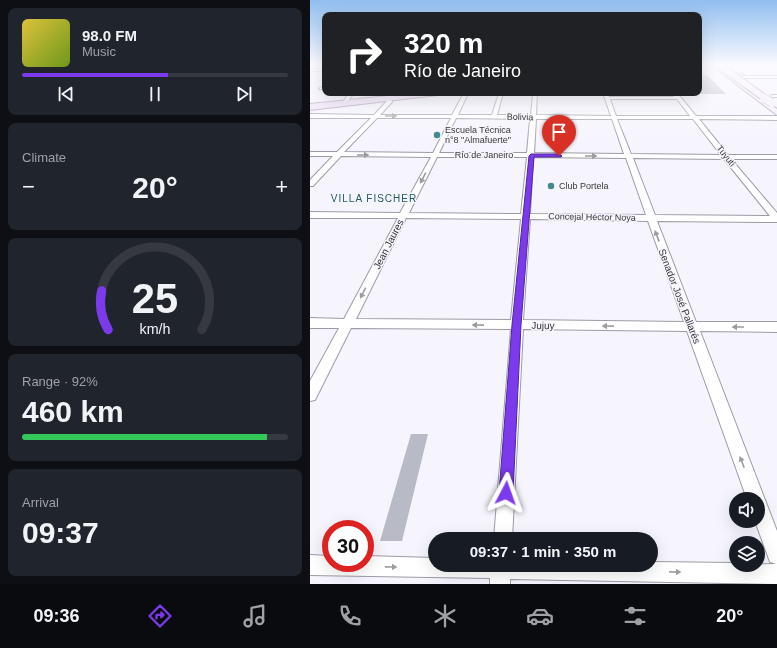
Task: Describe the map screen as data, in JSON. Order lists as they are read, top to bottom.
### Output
{
  "streets": {
    "street": [
      "Bolivia",
      "Río de Janeiro",
      "Tuyutí",
      "Concejal Héctor Noya",
      "Jean Jaures",
      "Senador José Pallarés",
      "Jujuy"
    ]
  },
  "crossings": [
    ["Bolivia", "Tuyutí"],
    ["Bolivia", "Jean Jaures"],
    ["Bolivia", "Senador José Pallarés"],
    ["Río de Janeiro", "Tuyutí"],
    ["Río de Janeiro", "Jean Jaures"],
    ["Río de Janeiro", "Senador José Pallarés"],
    ["Tuyutí", "Concejal Héctor Noya"],
    ["Concejal Héctor Noya", "Jean Jaures"],
    ["Concejal Héctor Noya", "Senador José Pallarés"],
    ["Jean Jaures", "Jujuy"],
    ["Senador José Pallarés", "Jujuy"]
  ],
  "one_way": ["Río de Janeiro", "Senador José Pallarés", "Jujuy"],
  "districts": ["VILLA FISCHER"],
  "places": ["Escuela Técnica n°8 \"Almafuerte\"", "Club Portela"],
  "page": {
    "turn": ["320 m", "Río de Janeiro"],
    "song": ["98.0 FM", "Music"],
    "tile": [
      "Climate",
      ["Range · 92%", "460 km"],
      ["Arrival", "09:37"]
    ],
    "heat": ["−", "20°", "+"],
    "limit": "30",
    "trip": "09:37 · 1 min · 350 m",
    "tabs": ["09:36", "20°"],
    "gauge": ["25", "km/h"]
  }
}
